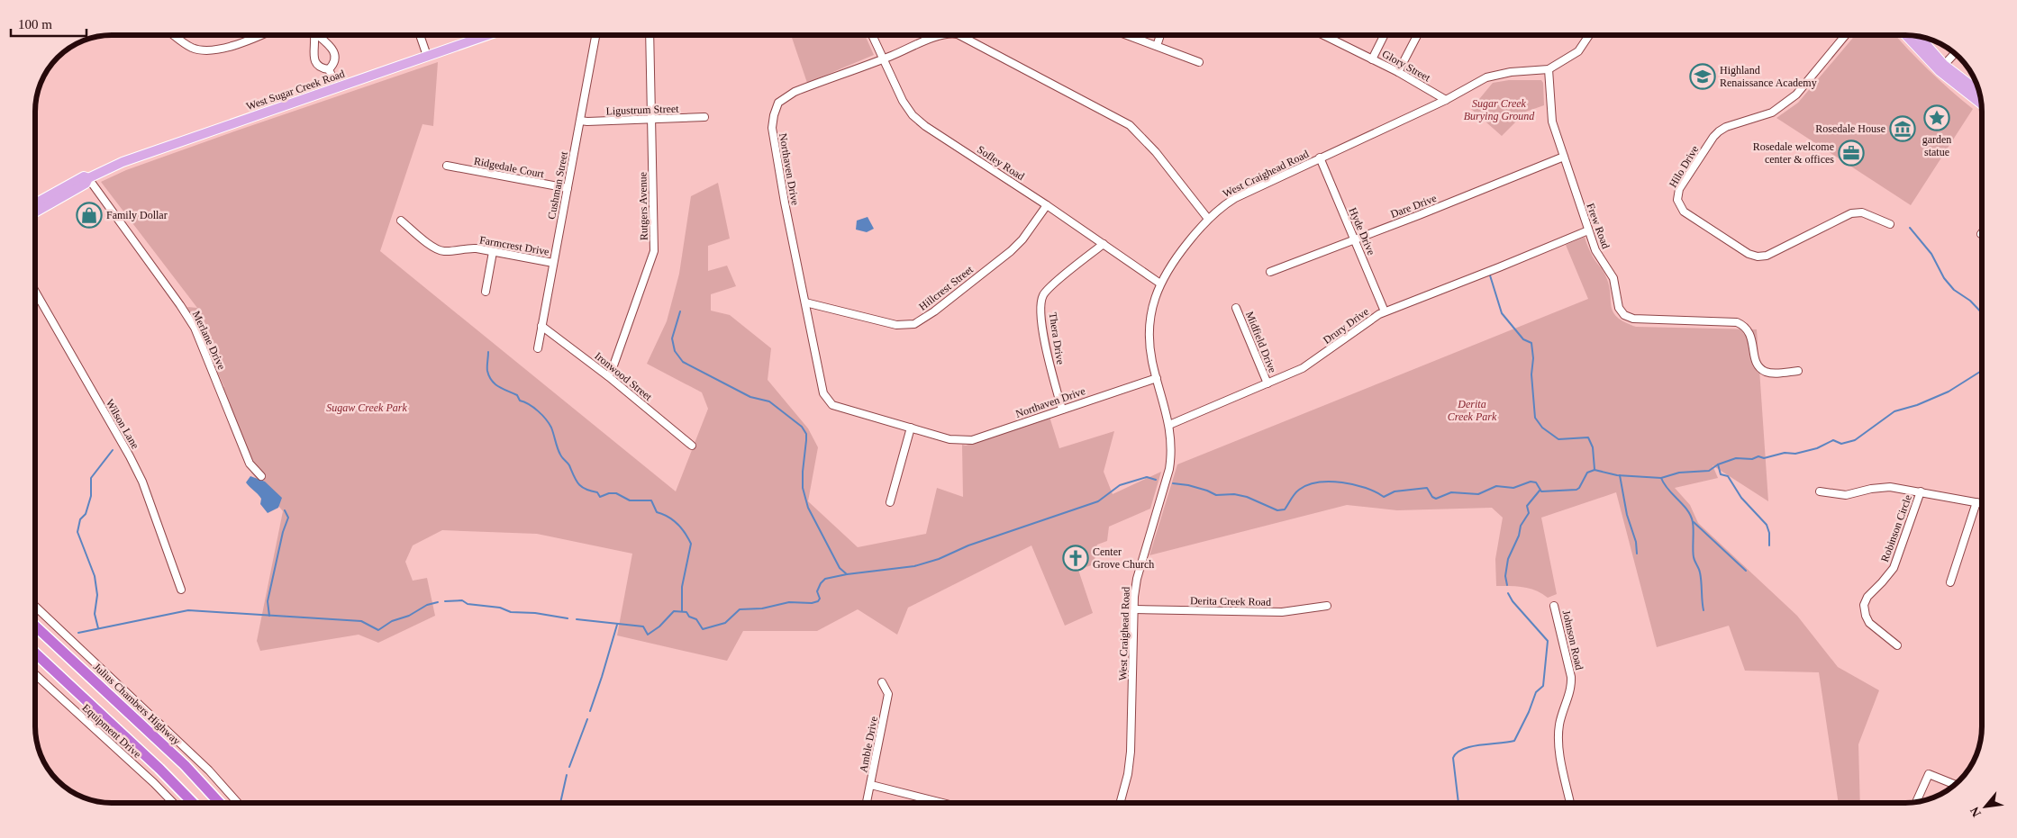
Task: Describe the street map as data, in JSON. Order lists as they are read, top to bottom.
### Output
{
  "streets": {
    "highway": ["Julius Chambers Highway"],
    "main road": ["West Sugar Creek Road"],
    "street": [
      "Glory Street",
      "Ligustrum Street",
      "Sofley Road",
      "Hilo Drive",
      "Ridgedale Court",
      "Northaven Drive",
      "West Craighead Road",
      "Cushman Street",
      "Rutgers Avenue",
      "Dare Drive",
      "Frew Road",
      "Hyde Drive",
      "Farmcrest Drive",
      "Hillcrest Street",
      "Drury Drive",
      "Thera Drive",
      "Merlane Drive",
      "Midfield Drive",
      "Ironwood Street",
      "Wilson Lane",
      "Robinson Circle",
      "Derita Creek Road",
      "Johnson Road",
      "Equipment Drive",
      "Amble Drive"
    ]
  },
  "crossings": [
    ["Glory Street", "West Craighead Road"],
    ["West Sugar Creek Road", "Merlane Drive"],
    ["Ligustrum Street", "Cushman Street"],
    ["Ligustrum Street", "Rutgers Avenue"],
    ["Sofley Road", "Northaven Drive"],
    ["Sofley Road", "West Craighead Road"],
    ["Sofley Road", "Hillcrest Street"],
    ["Sofley Road", "Thera Drive"],
    ["Ridgedale Court", "Cushman Street"],
    ["Northaven Drive", "West Craighead Road"],
    ["Northaven Drive", "Hillcrest Street"],
    ["Northaven Drive", "Thera Drive"],
    ["West Craighead Road", "Frew Road"],
    ["West Craighead Road", "Hyde Drive"],
    ["West Craighead Road", "Drury Drive"],
    ["West Craighead Road", "Derita Creek Road"],
    ["Cushman Street", "Farmcrest Drive"],
    ["Cushman Street", "Ironwood Street"],
    ["Rutgers Avenue", "Ironwood Street"],
    ["Dare Drive", "Frew Road"],
    ["Dare Drive", "Hyde Drive"],
    ["Frew Road", "Drury Drive"],
    ["Hyde Drive", "Drury Drive"],
    ["Drury Drive", "Midfield Drive"]
  ],
  "parks": ["Sugar Creek Burying Ground", "Derita Creek Park", "Sugaw Creek Park"],
  "places": {
    "school or university": ["Highland Renaissance Academy"],
    "place": ["garden statue"],
    "museum": ["Rosedale House"],
    "office": ["Rosedale welcome center & offices"],
    "shop": ["Family Dollar"],
    "church": ["Center Grove Church"]
  },
  "scale_bar": "100 m",
  "north": "bottom left"
}
